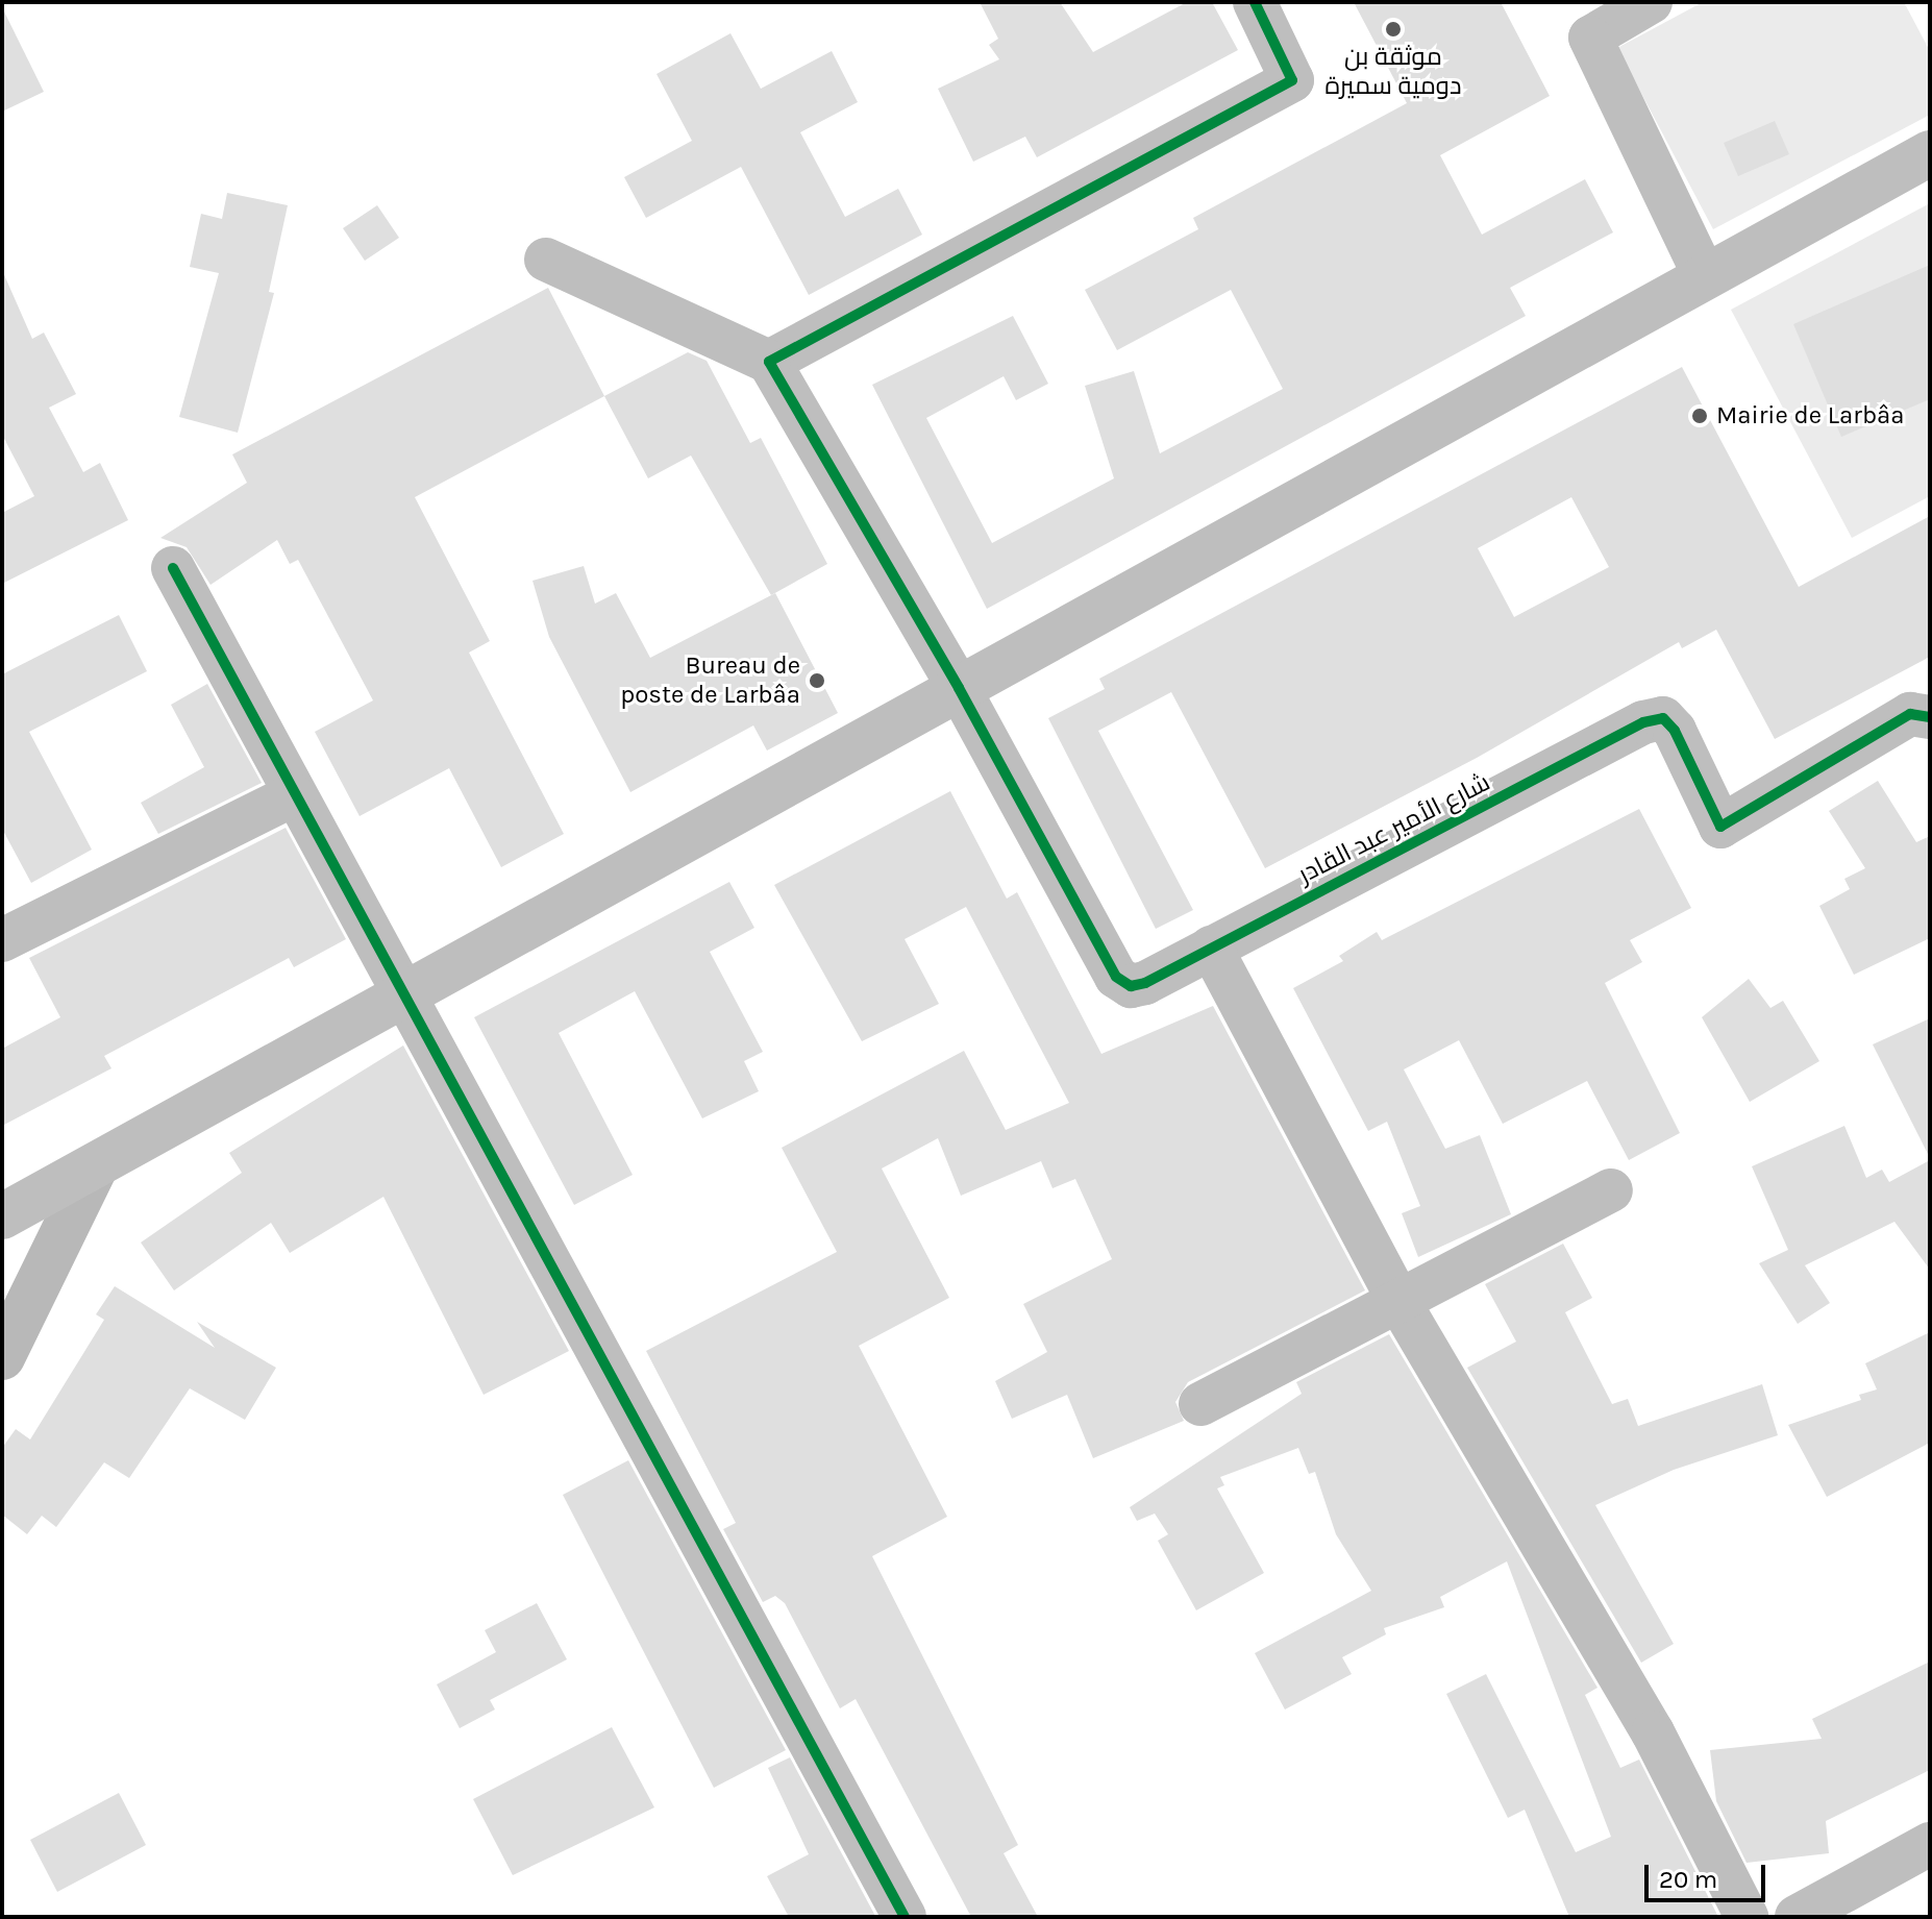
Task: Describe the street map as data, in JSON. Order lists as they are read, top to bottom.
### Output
{
  "streets": {
    "street": ["شارع الأمير عبد القادر"]
  },
  "places": ["موثقة بن دومية سميرة", "Mairie de Larbâa", "Bureau de poste de Larbâa"],
  "scale_bar": "20 m"
}
